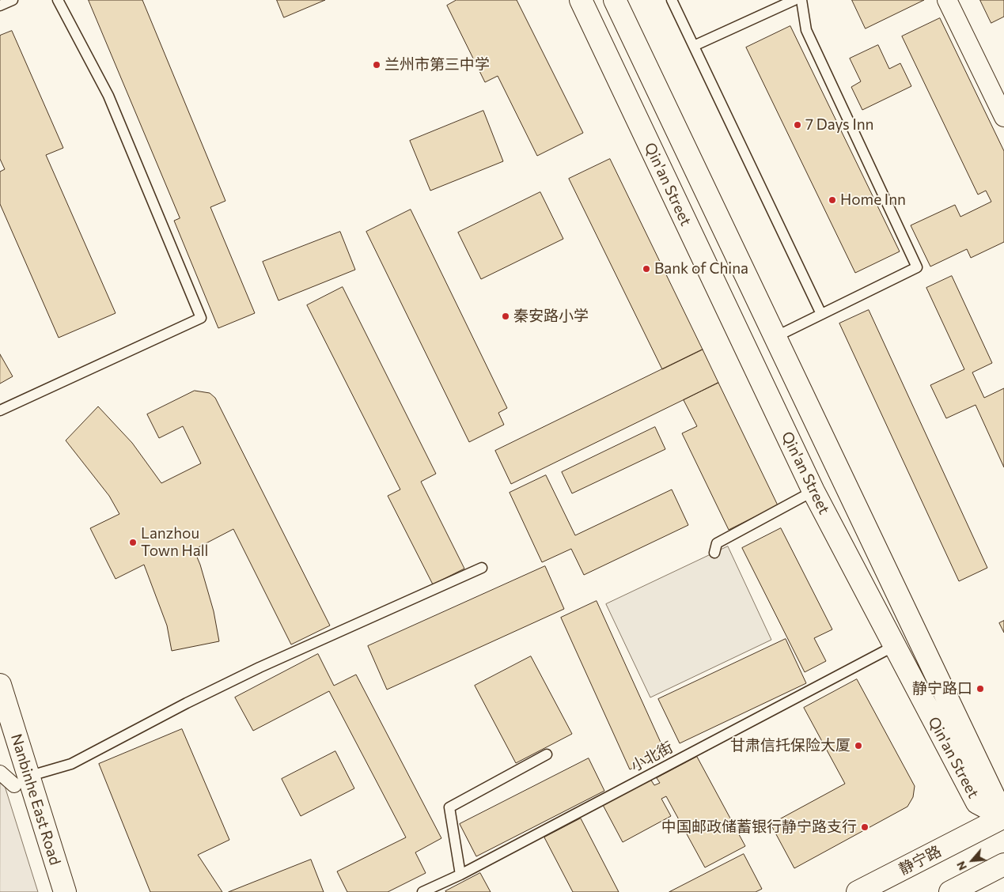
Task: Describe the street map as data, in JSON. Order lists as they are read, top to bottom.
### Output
{
  "streets": {
    "main road": ["Qin'an Street", "Nanbinhe East Road", "静宁路"],
    "lane": ["小北街"]
  },
  "crossings": [
    ["Qin'an Street", "小北街"],
    ["Qin'an Street", "静宁路"]
  ],
  "places": [
    "兰州市第三中学",
    "7 Days Inn",
    "Home Inn",
    "Bank of China",
    "秦安路小学",
    "Lanzhou Town Hall",
    "静宁路口",
    "甘肃信托保险大厦",
    "中国邮政储蓄银行静宁路支行"
  ],
  "north": "bottom left"
}
